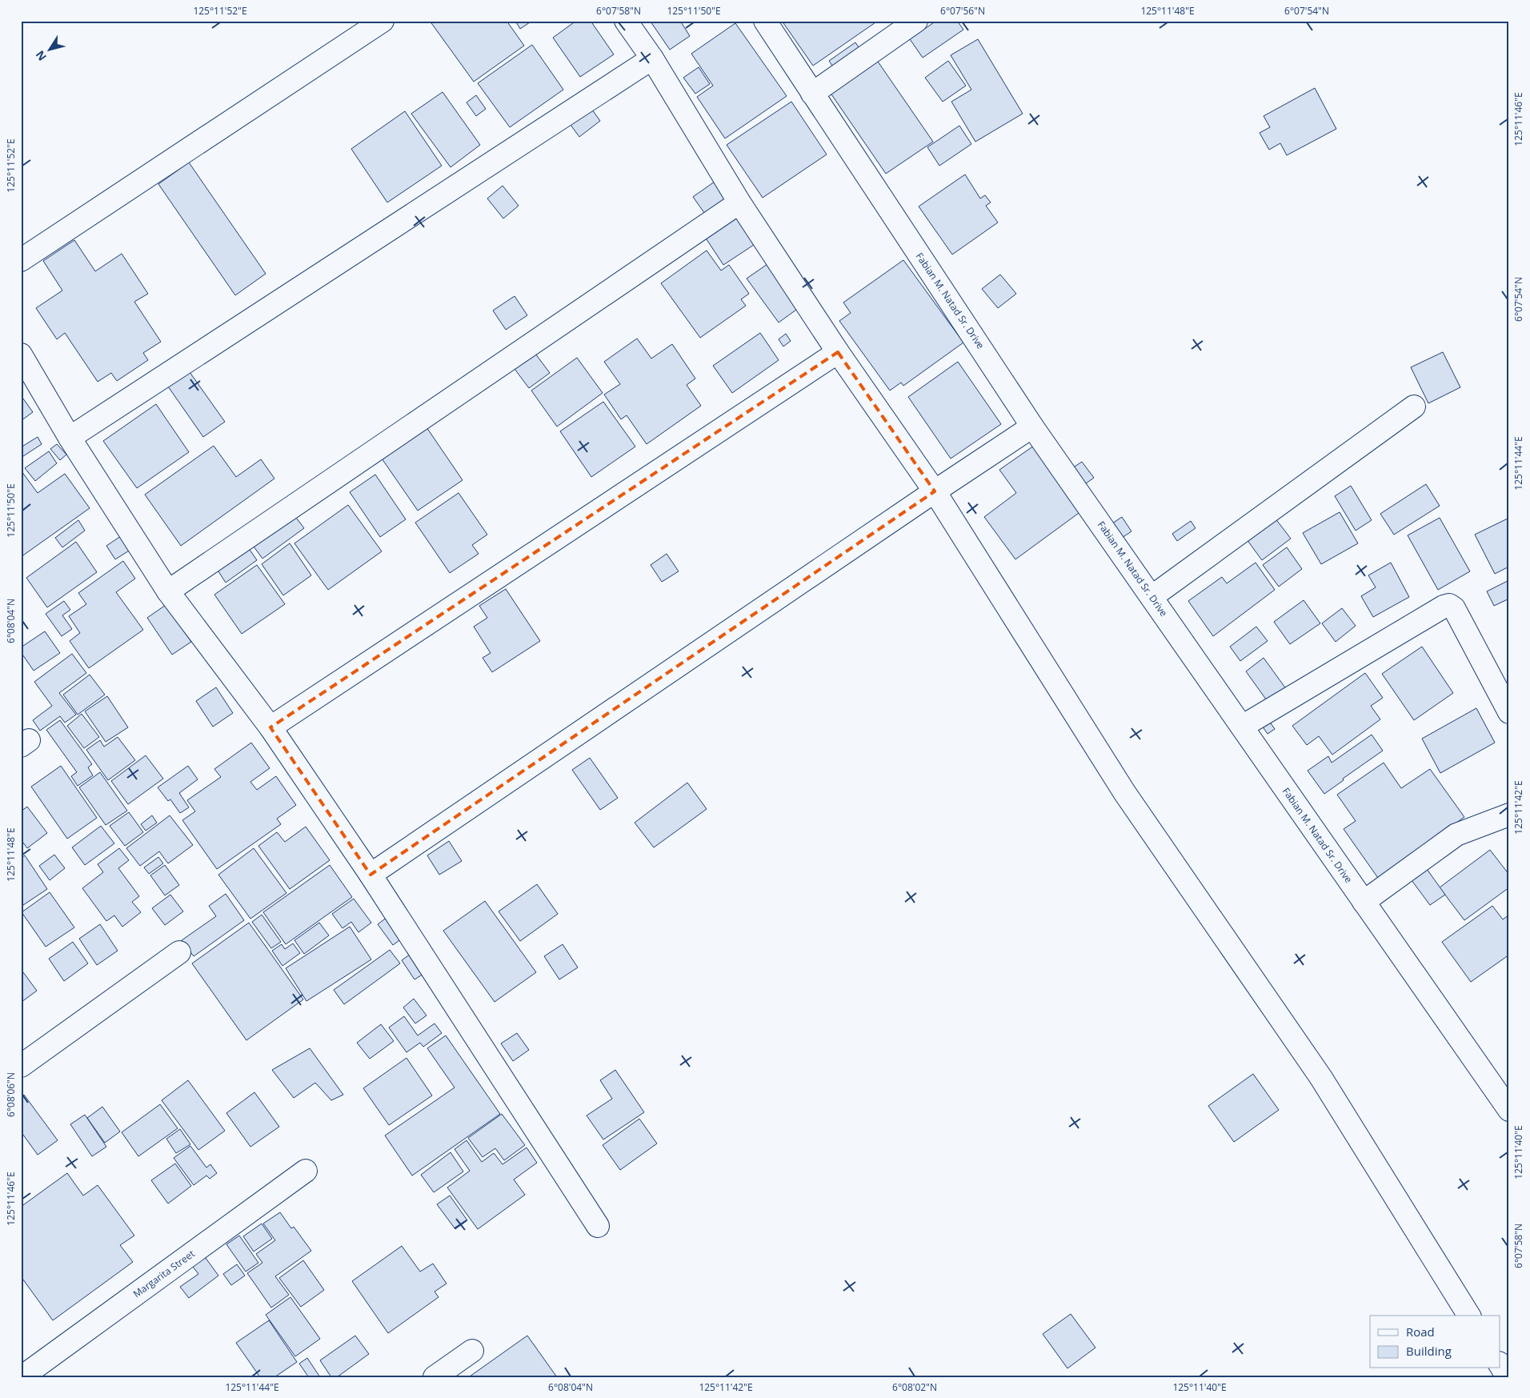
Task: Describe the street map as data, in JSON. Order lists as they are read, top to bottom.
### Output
{
  "streets": {
    "street": ["Fabian M. Natad Sr. Drive", "Margarita Street"]
  },
  "legend": ["Road", "Building"],
  "north": "bottom left",
  "coordinates": [
    "125°11'52\"E",
    "6°07'58\"N",
    "125°11'50\"E",
    "6°07'56\"N",
    "125°11'48\"E",
    "6°07'54\"N",
    "125°11'46\"E",
    "125°11'44\"E",
    "6°08'04\"N",
    "125°11'42\"E",
    "6°08'06\"N",
    "125°11'40\"E",
    "6°08'02\"N"
  ]
}
